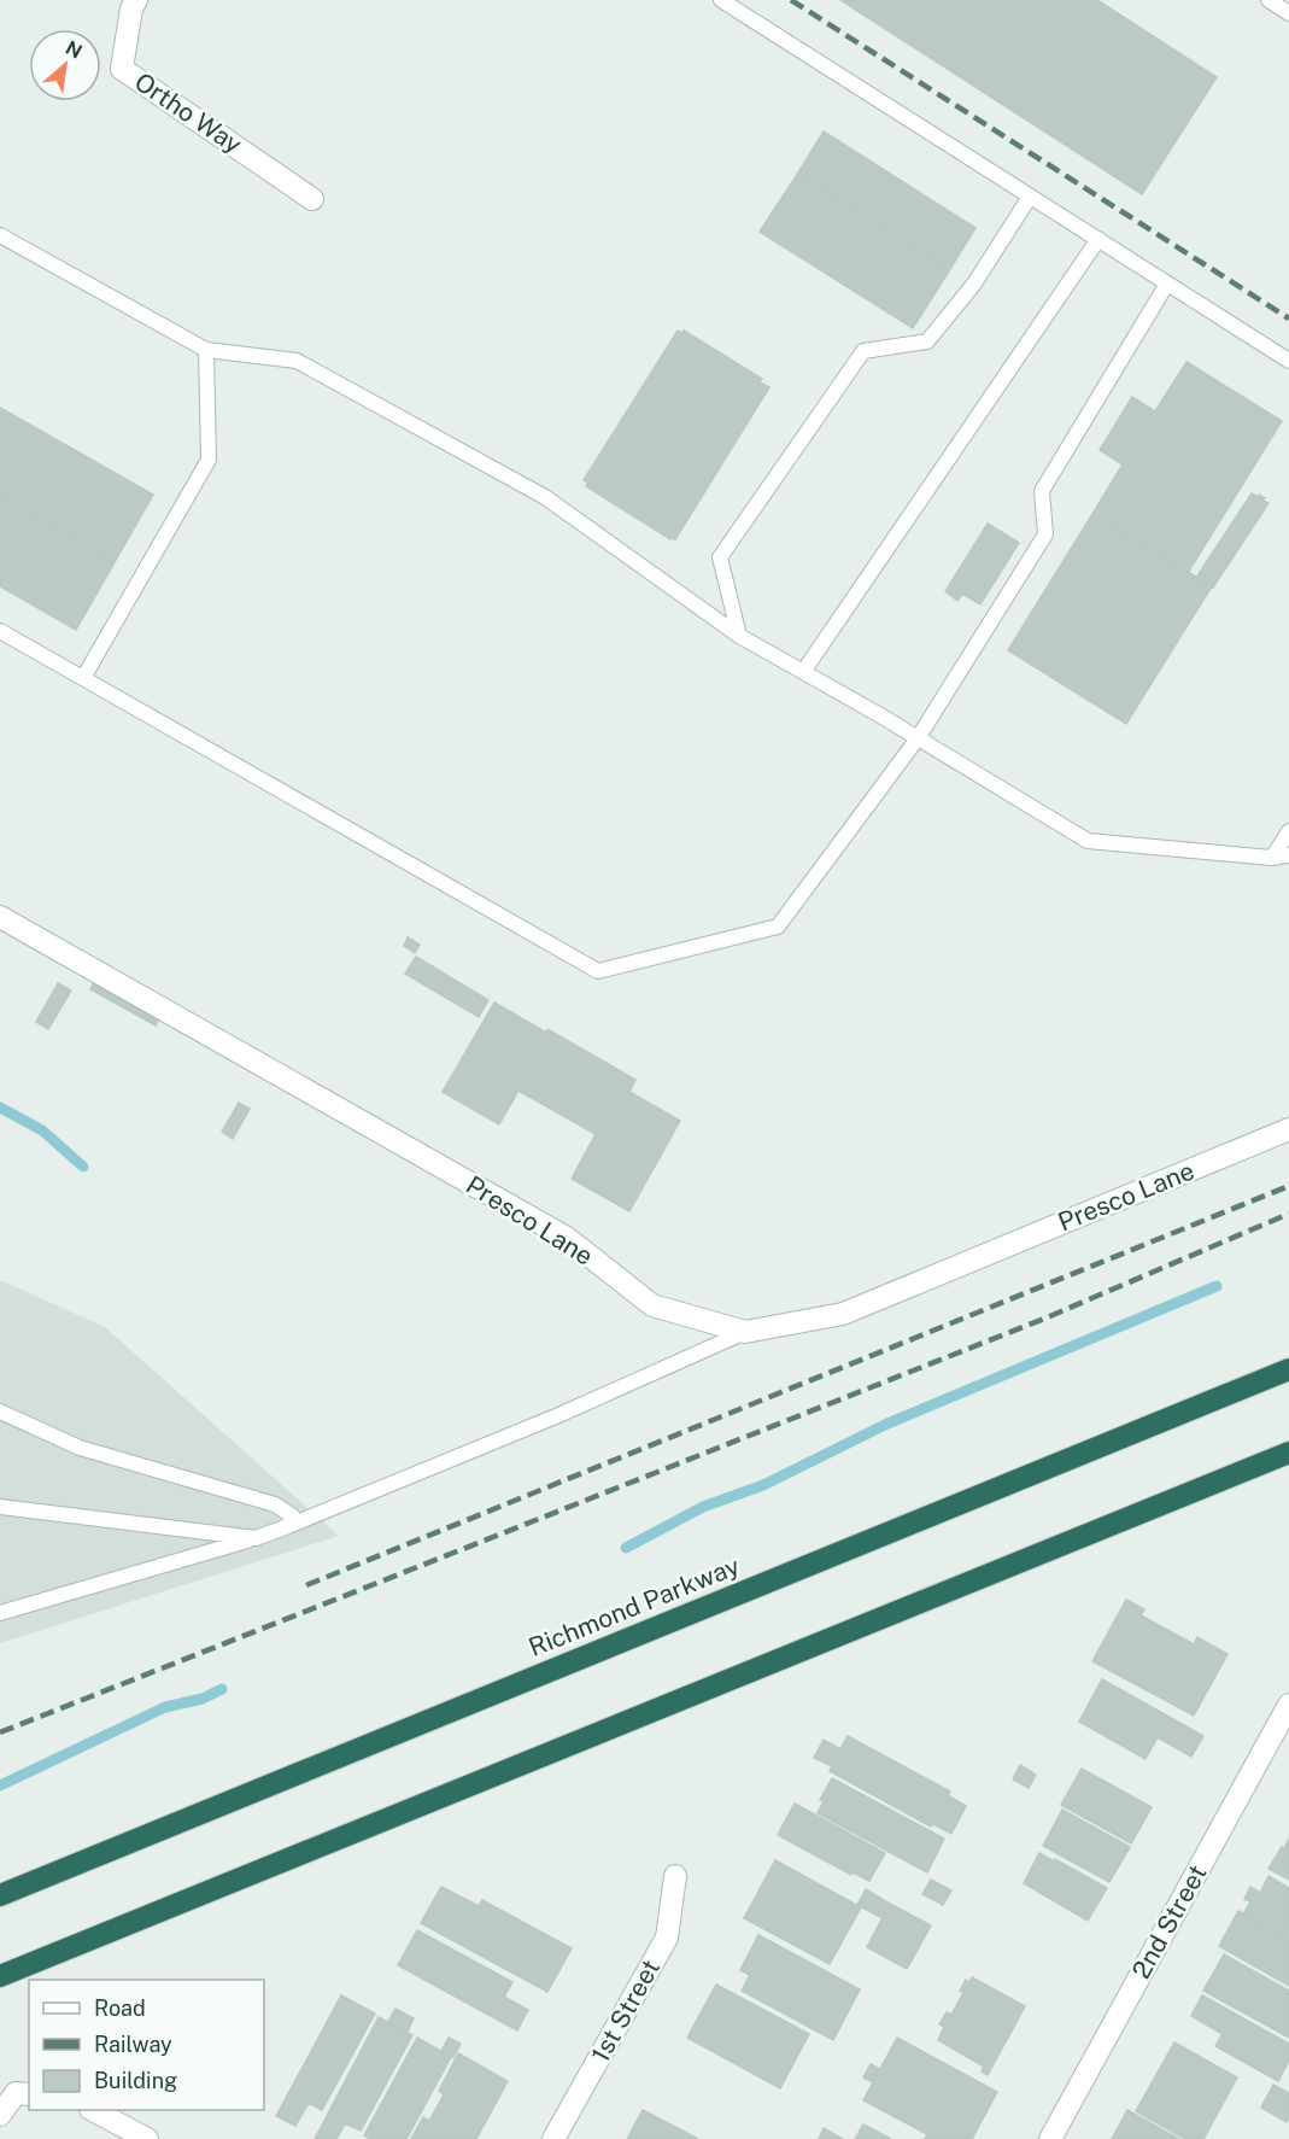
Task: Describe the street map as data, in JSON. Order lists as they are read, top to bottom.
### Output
{
  "streets": {
    "highway": ["Richmond Parkway"],
    "street": [
      "Ortho Way",
      "Presco Lane",
      "2nd Street",
      "1st Street"
    ]
  },
  "legend": ["Road", "Railway", "Building"],
  "north": "top right"
}
